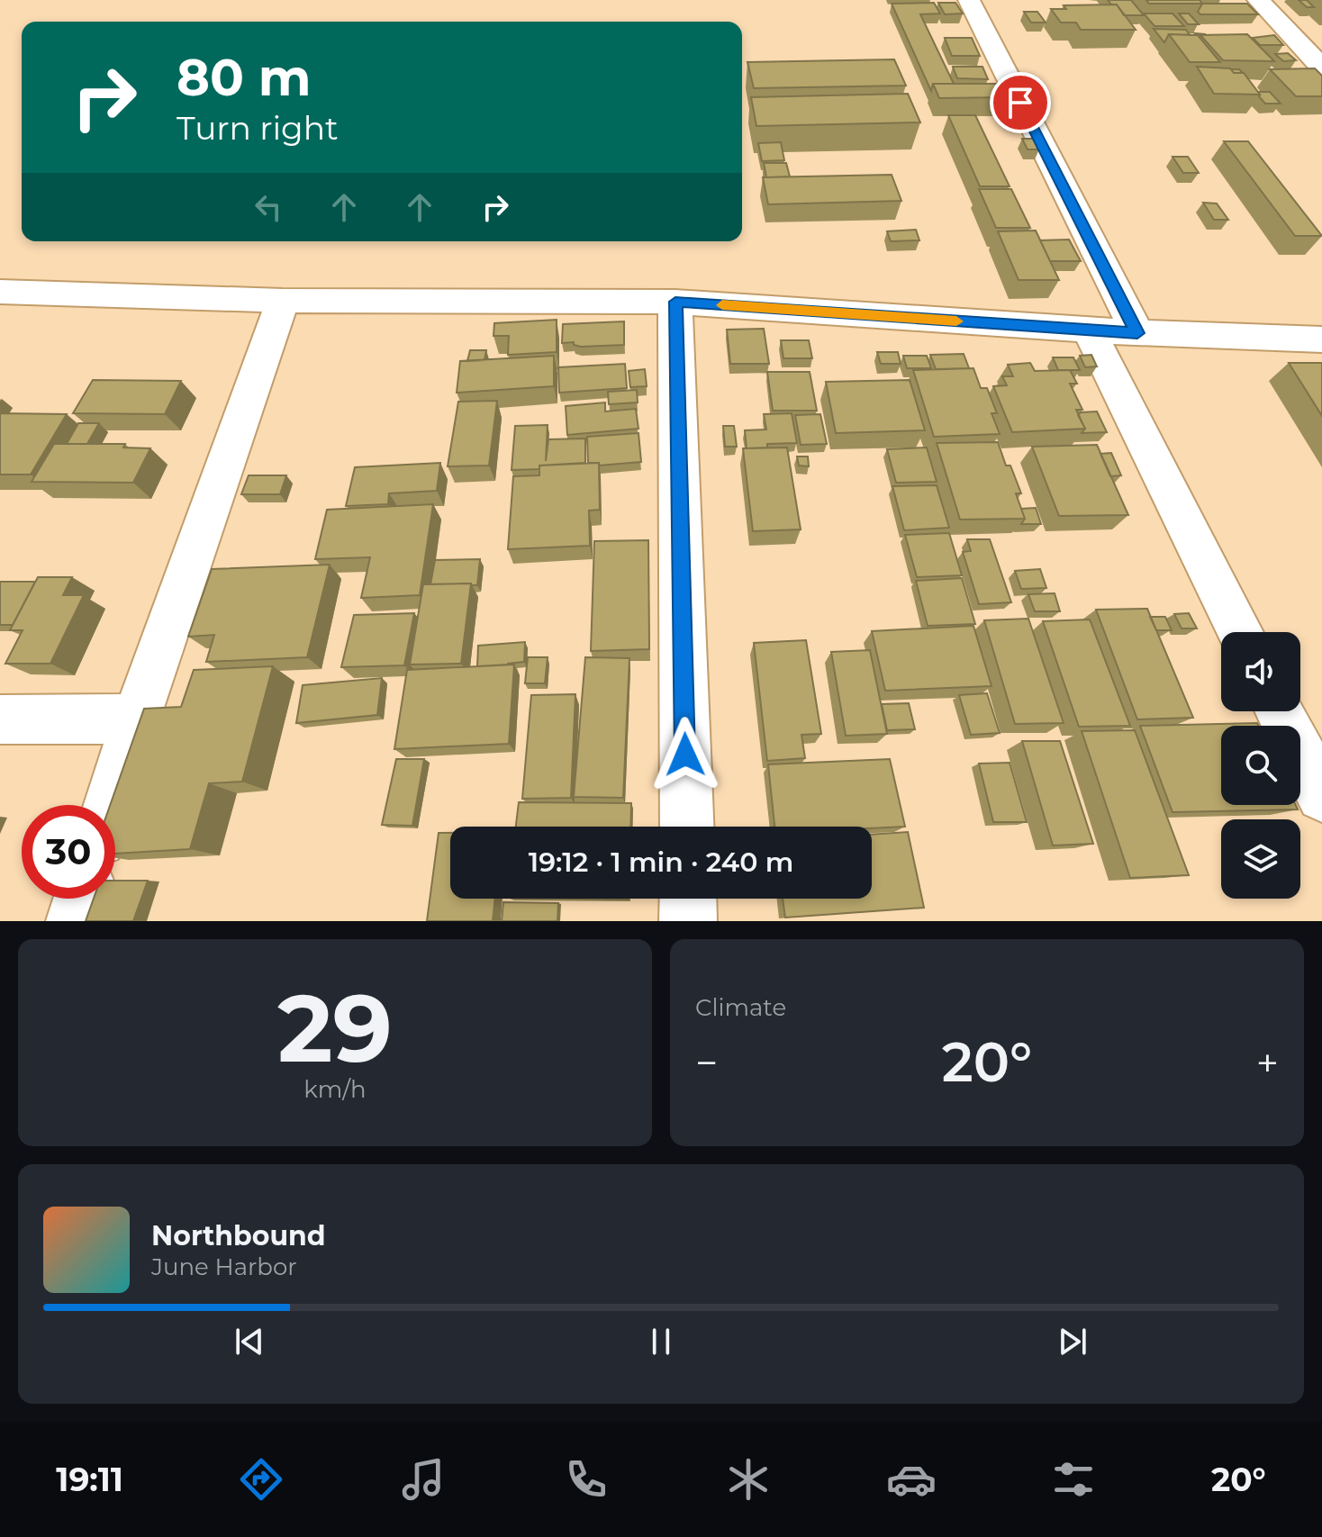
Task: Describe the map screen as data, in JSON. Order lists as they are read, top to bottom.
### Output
{
  "page": {
    "turn": ["80 m", "Turn right"],
    "limit": "30",
    "trip": "19:12 · 1 min · 240 m",
    "tile": [
      ["29", "km/h"],
      "Climate"
    ],
    "heat": ["−", "20°", "+"],
    "song": ["Northbound", "June Harbor"],
    "tabs": ["19:11", "20°"]
  }
}
